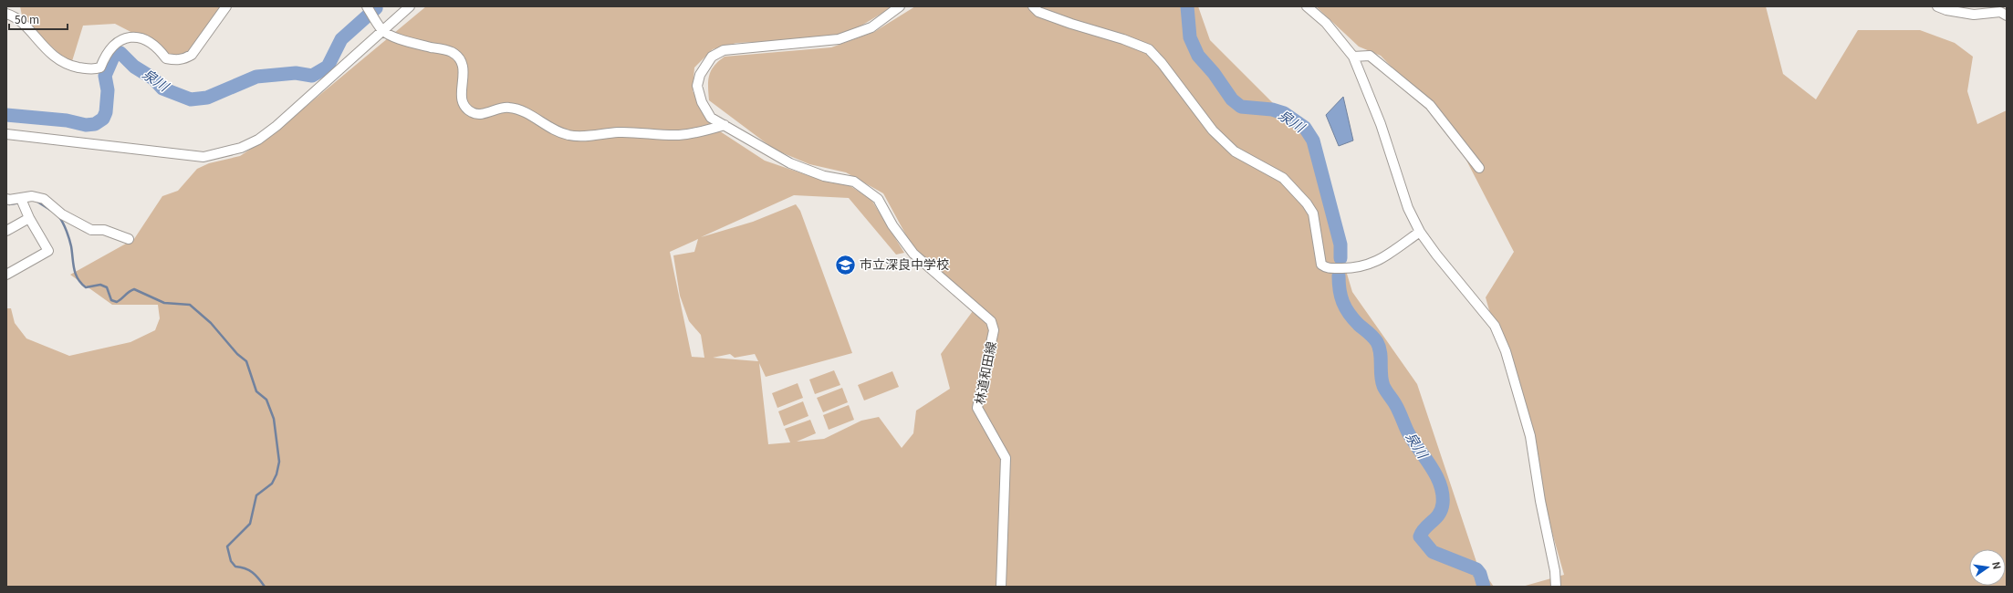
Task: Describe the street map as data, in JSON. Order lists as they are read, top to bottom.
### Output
{
  "streets": {
    "street": ["林道和田線"]
  },
  "water": ["泉川"],
  "places": {
    "school or university": ["市立深良中学校"]
  },
  "scale_bar": "50 m",
  "north": "right"
}
